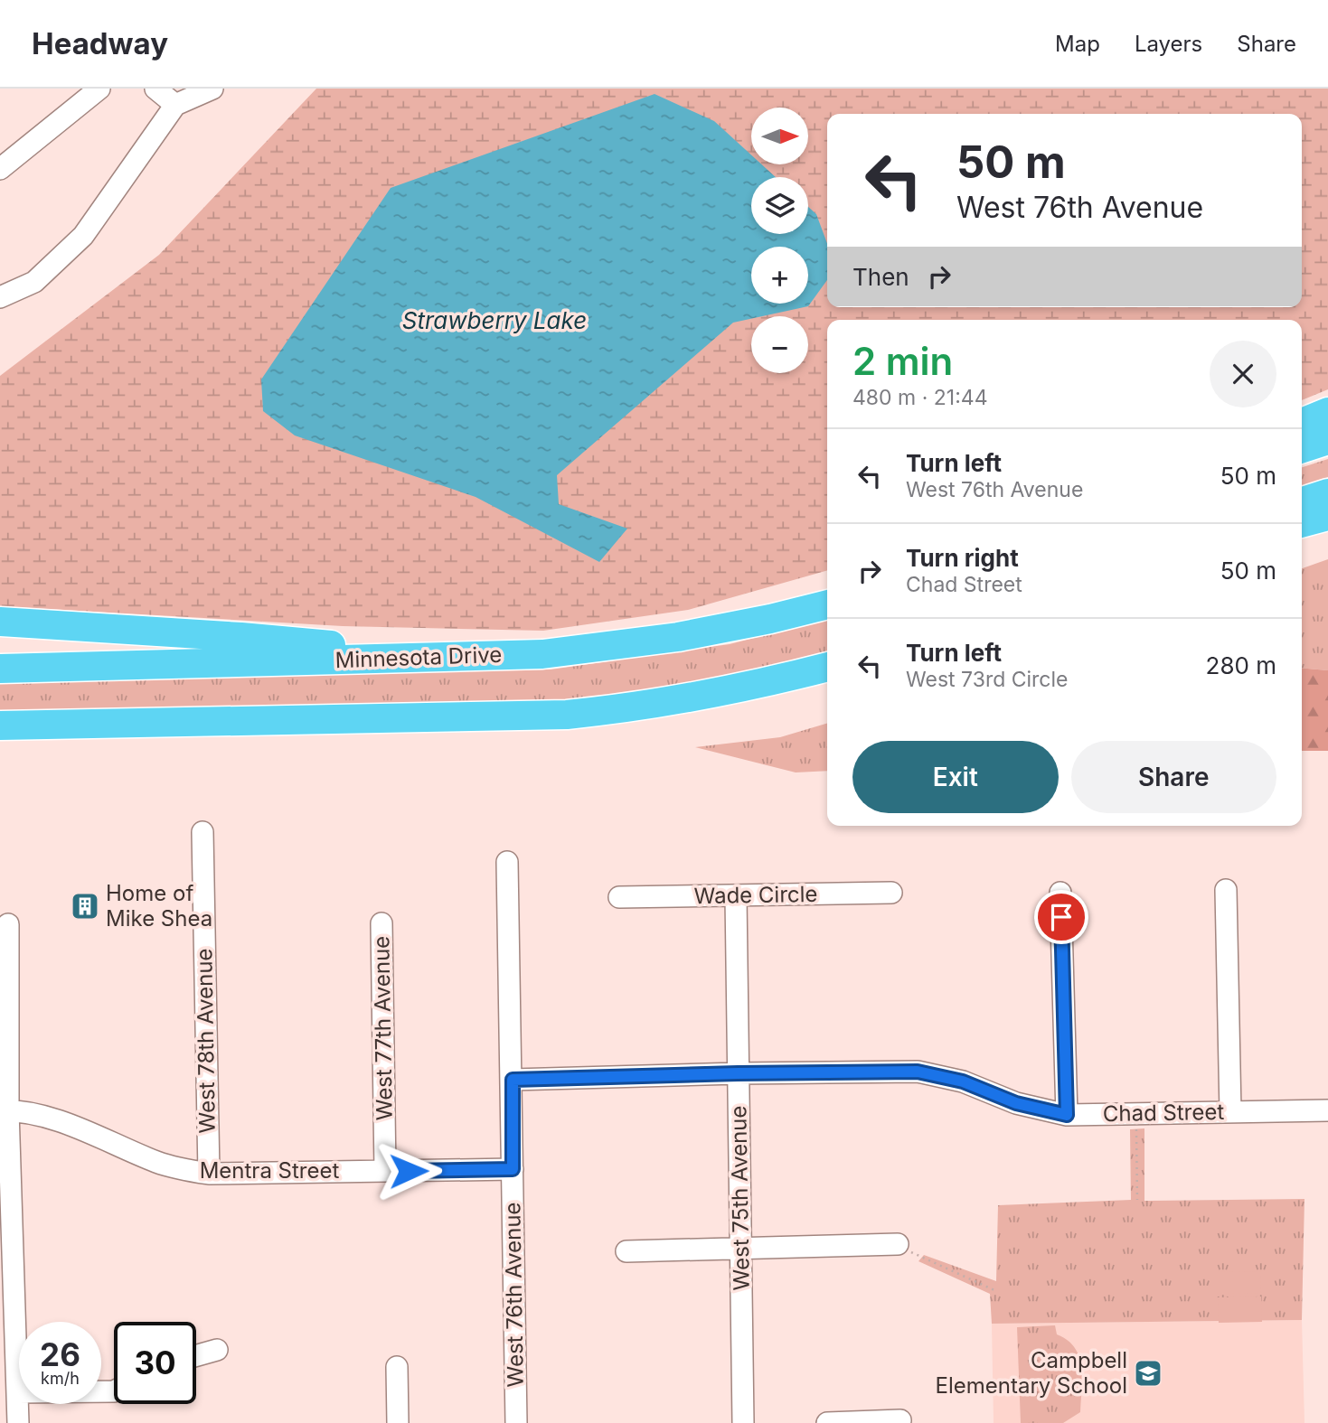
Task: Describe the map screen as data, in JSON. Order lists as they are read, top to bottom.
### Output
{
  "streets": {
    "highway": ["Minnesota Drive"],
    "street": [
      "Wade Circle",
      "West 77th Avenue",
      "West 78th Avenue",
      "Chad Street",
      "Mentra Street",
      "West 75th Avenue",
      "West 76th Avenue"
    ]
  },
  "crossings": [
    ["Wade Circle", "West 75th Avenue"],
    ["West 77th Avenue", "Mentra Street"],
    ["West 78th Avenue", "Mentra Street"],
    ["Chad Street", "West 75th Avenue"],
    ["Chad Street", "West 76th Avenue"],
    ["Mentra Street", "West 76th Avenue"]
  ],
  "water": ["Strawberry Lake"],
  "places": {
    "building": ["Home of Mike Shea"],
    "school or university": ["Campbell Elementary School"]
  },
  "north": "right",
  "page": {
    "header": "Headway",
    "nav": ["Map", "Layers", "Share"],
    "map_buttons": ["+", "−"],
    "turn": ["50 m", "West 76th Avenue"],
    "then": "Then",
    "heading": ["2 min", "480 m · 21:44"],
    "list": [
      {
        "name": "Turn left",
        "note": "West 76th Avenue",
        "value": "50 m"
      },
      {
        "name": "Turn right",
        "note": "Chad Street",
        "value": "50 m"
      },
      {
        "name": "Turn left",
        "note": "West 73rd Circle",
        "value": "280 m"
      }
    ],
    "buttons": ["Exit", "Share"],
    "speed": "26 km/h",
    "limit": "30"
  }
}
